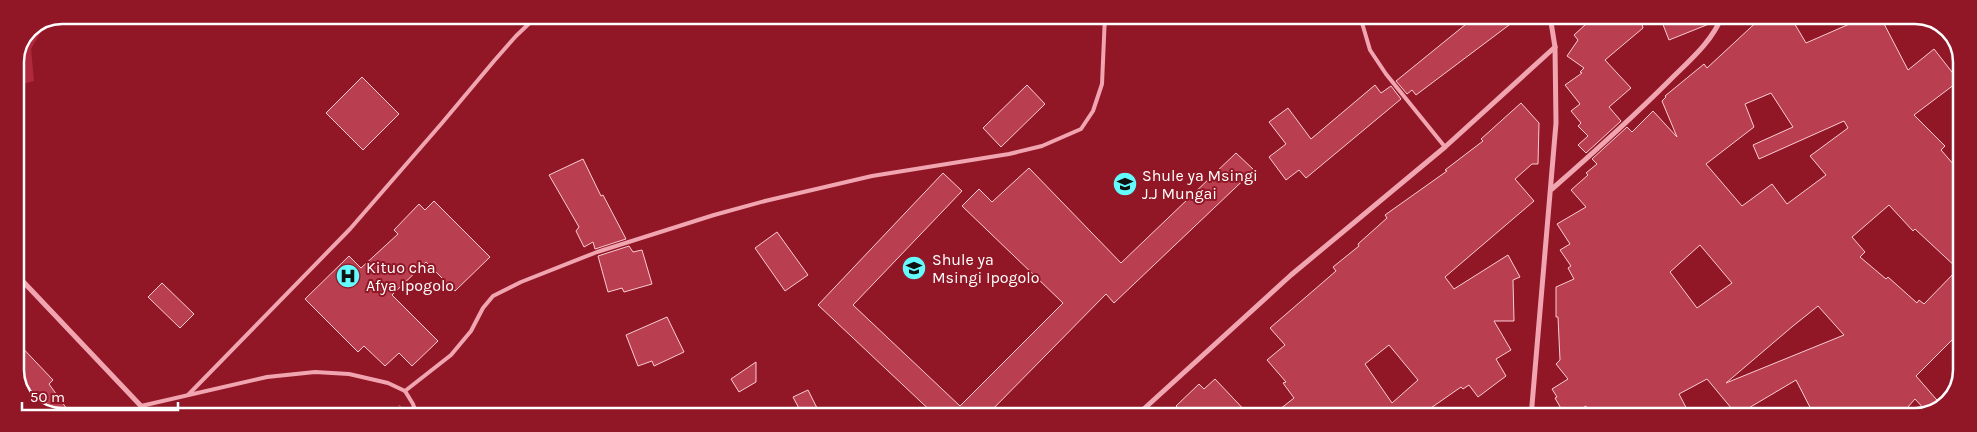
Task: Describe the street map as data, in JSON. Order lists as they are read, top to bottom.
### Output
{
  "places": {
    "school or university": ["Shule ya Msingi J.J Mungai", "Shule ya Msingi Ipogolo"],
    "hospital": ["Kituo cha Afya Ipogolo"]
  },
  "scale_bar": "50 m"
}
